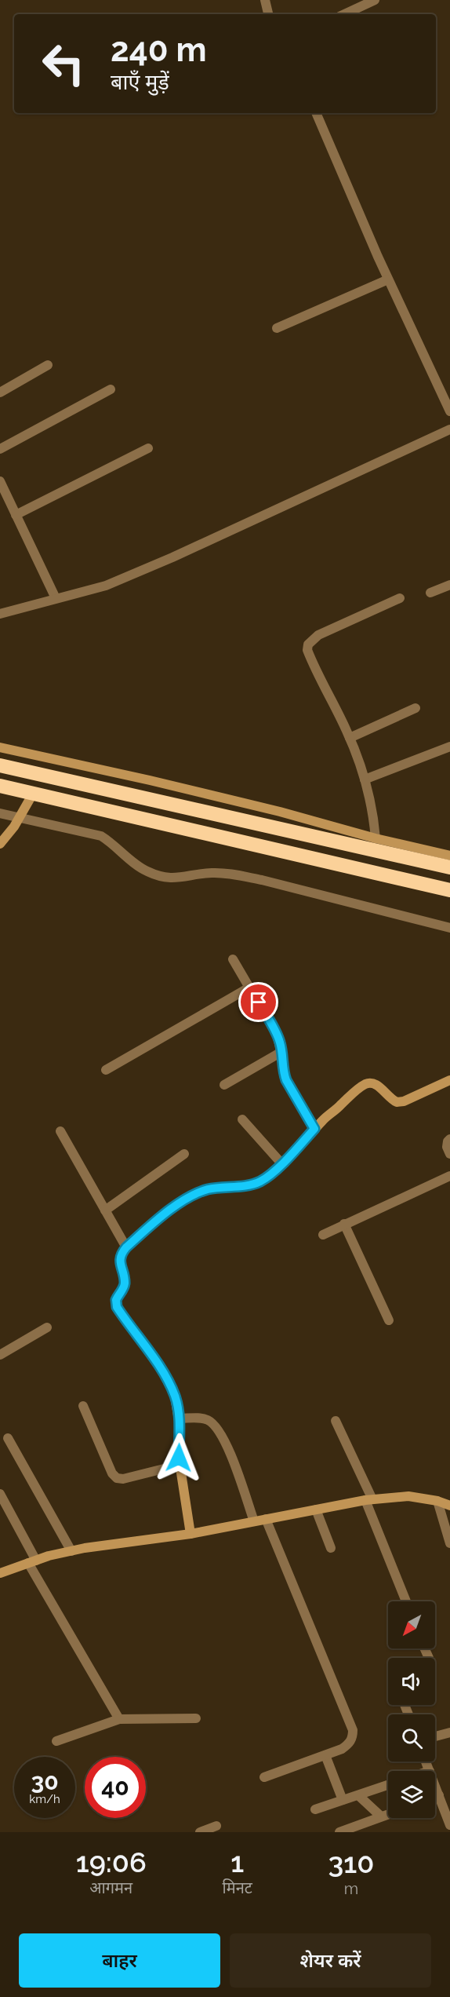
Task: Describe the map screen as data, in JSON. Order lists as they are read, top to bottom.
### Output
{
  "north": "bottom left",
  "page": {
    "turn": ["240 m", "बाएँ मुड़ें"],
    "speed": "30 km/h",
    "limit": "40",
    "eta": [
      "19:06",
      "आगमन",
      "1",
      "मिनट",
      "310",
      "m"
    ],
    "buttons": ["बाहर", "शेयर करें"]
  }
}
